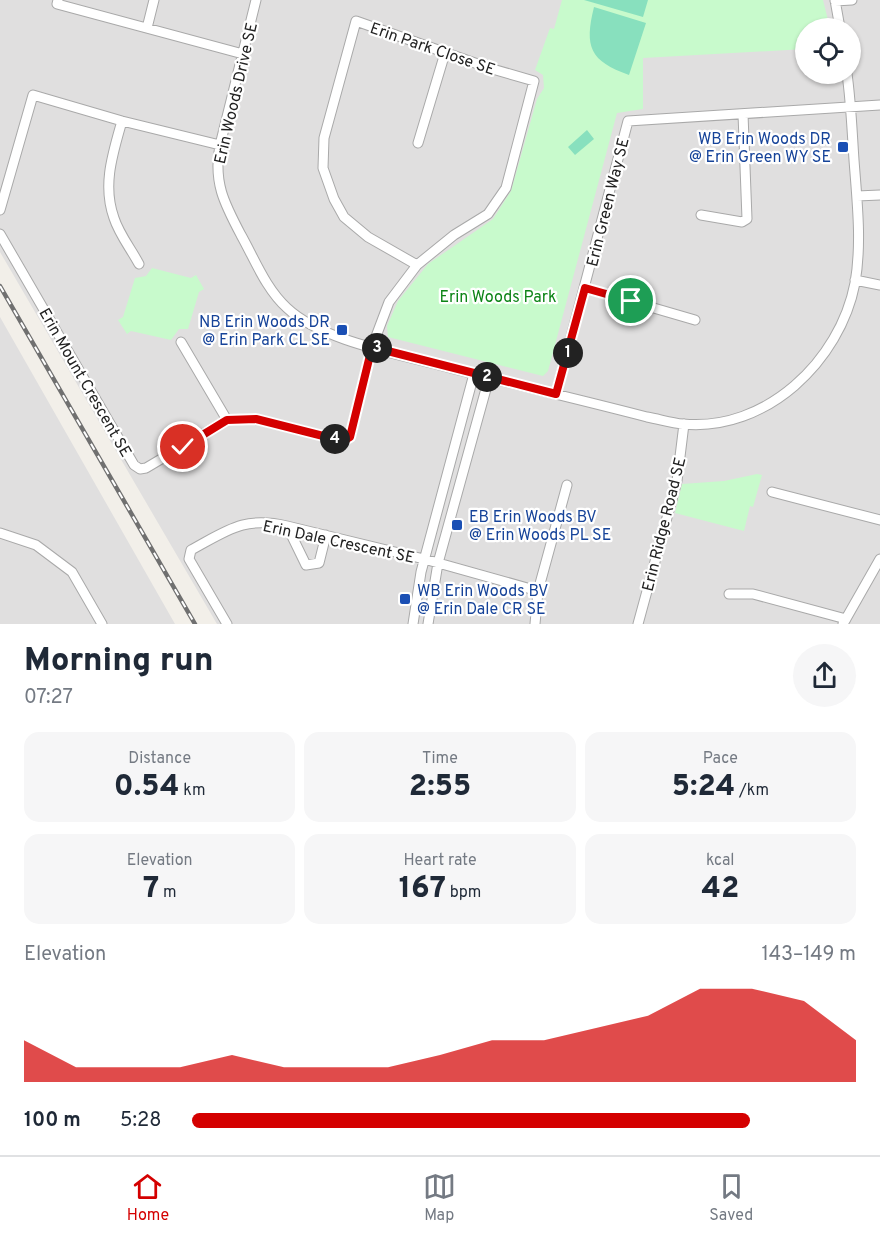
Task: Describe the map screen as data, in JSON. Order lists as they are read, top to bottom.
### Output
{
  "streets": {
    "street": [
      "Erin Park Close SE",
      "Erin Woods Drive SE",
      "Erin Green Way SE",
      "Erin Mount Crescent SE",
      "Erin Ridge Road SE",
      "Erin Dale Crescent SE"
    ]
  },
  "crossings": [
    ["Erin Park Close SE", "Erin Woods Drive SE"],
    ["Erin Park Close SE", "Erin Mount Crescent SE"],
    ["Erin Woods Drive SE", "Erin Green Way SE"],
    ["Erin Woods Drive SE", "Erin Mount Crescent SE"],
    ["Erin Woods Drive SE", "Erin Ridge Road SE"]
  ],
  "parks": ["Erin Woods Park"],
  "places": {
    "transit": [
      "WB Erin Woods DR @ Erin Green WY SE",
      "NB Erin Woods DR @ Erin Park CL SE",
      "EB Erin Woods BV @ Erin Woods PL SE",
      "WB Erin Woods BV @ Erin Dale CR SE"
    ]
  },
  "page": {
    "pins": [
      "3",
      "1",
      "2",
      "4"
    ],
    "heading": ["Morning run", "07:27"],
    "stats": [
      ["Distance", "0.54 km"],
      ["Time", "2:55"],
      ["Pace", "5:24 /km"],
      ["Elevation", "7 m"],
      ["Heart rate", "167 bpm"],
      ["kcal", "42"]
    ],
    "chart": ["Elevation", "143–149 m"],
    "list": [
      {
        "name": "100 m",
        "note": "5:28"
      }
    ],
    "tabs": ["Home", "Map", "Saved"]
  }
}
